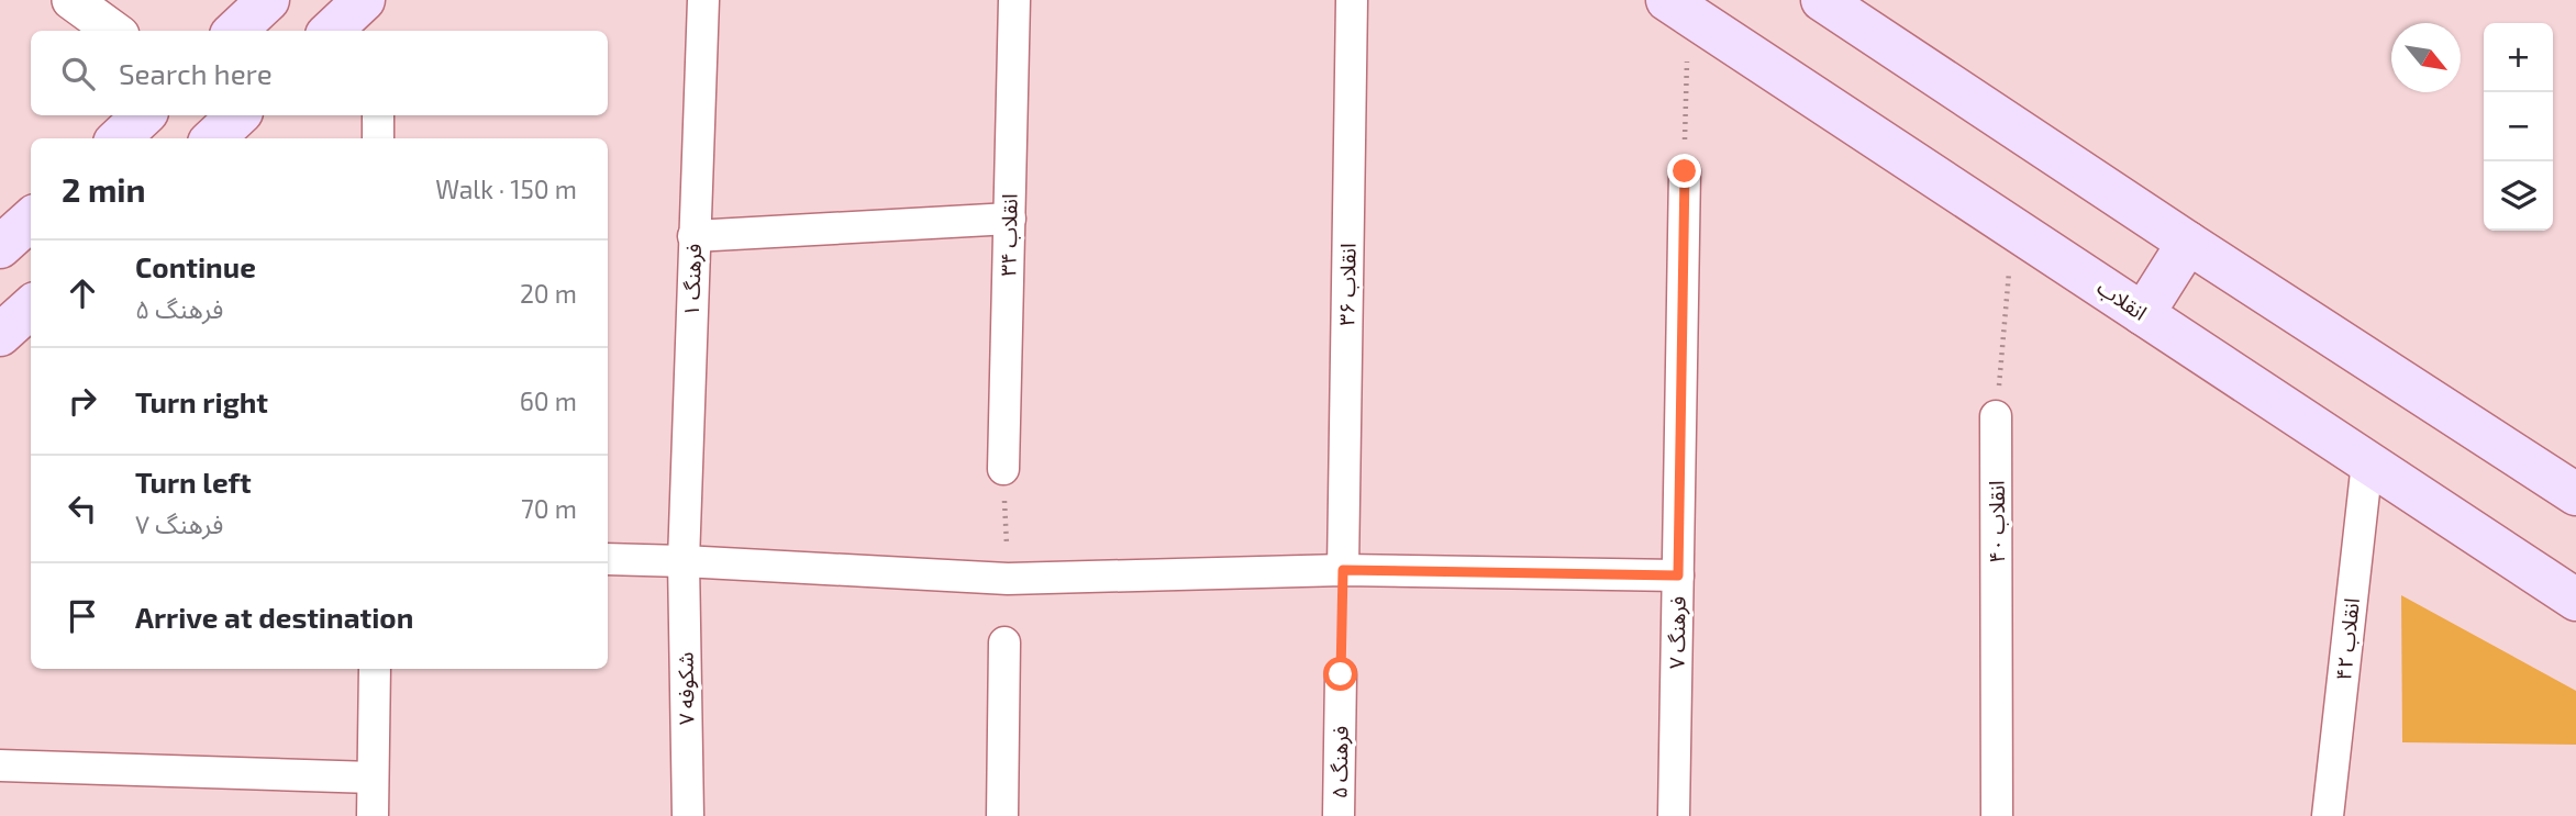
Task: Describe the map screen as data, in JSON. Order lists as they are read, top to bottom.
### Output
{
  "streets": {
    "main road": ["انقلاب"],
    "street": [
      "انقلاب ۳۴",
      "فرهنگ ۱",
      "انقلاب ۳۶",
      "انقلاب ۴۰",
      "فرهنگ ۷",
      "انقلاب ۴۲",
      "شکوفه ۷",
      "فرهنگ ۵"
    ]
  },
  "crossings": [
    ["فرهنگ ۱", "شکوفه ۷"],
    ["انقلاب", "انقلاب ۴۲"]
  ],
  "north": "bottom right",
  "page": {
    "map_buttons": ["+", "−"],
    "search": "Search here",
    "heading": ["2 min", "Walk · 150 m"],
    "list": [
      ["Continue", "فرهنگ ۵", "20 m"],
      ["Turn right", "60 m"],
      ["Turn left", "فرهنگ ۷", "70 m"],
      "Arrive at destination"
    ]
  }
}
